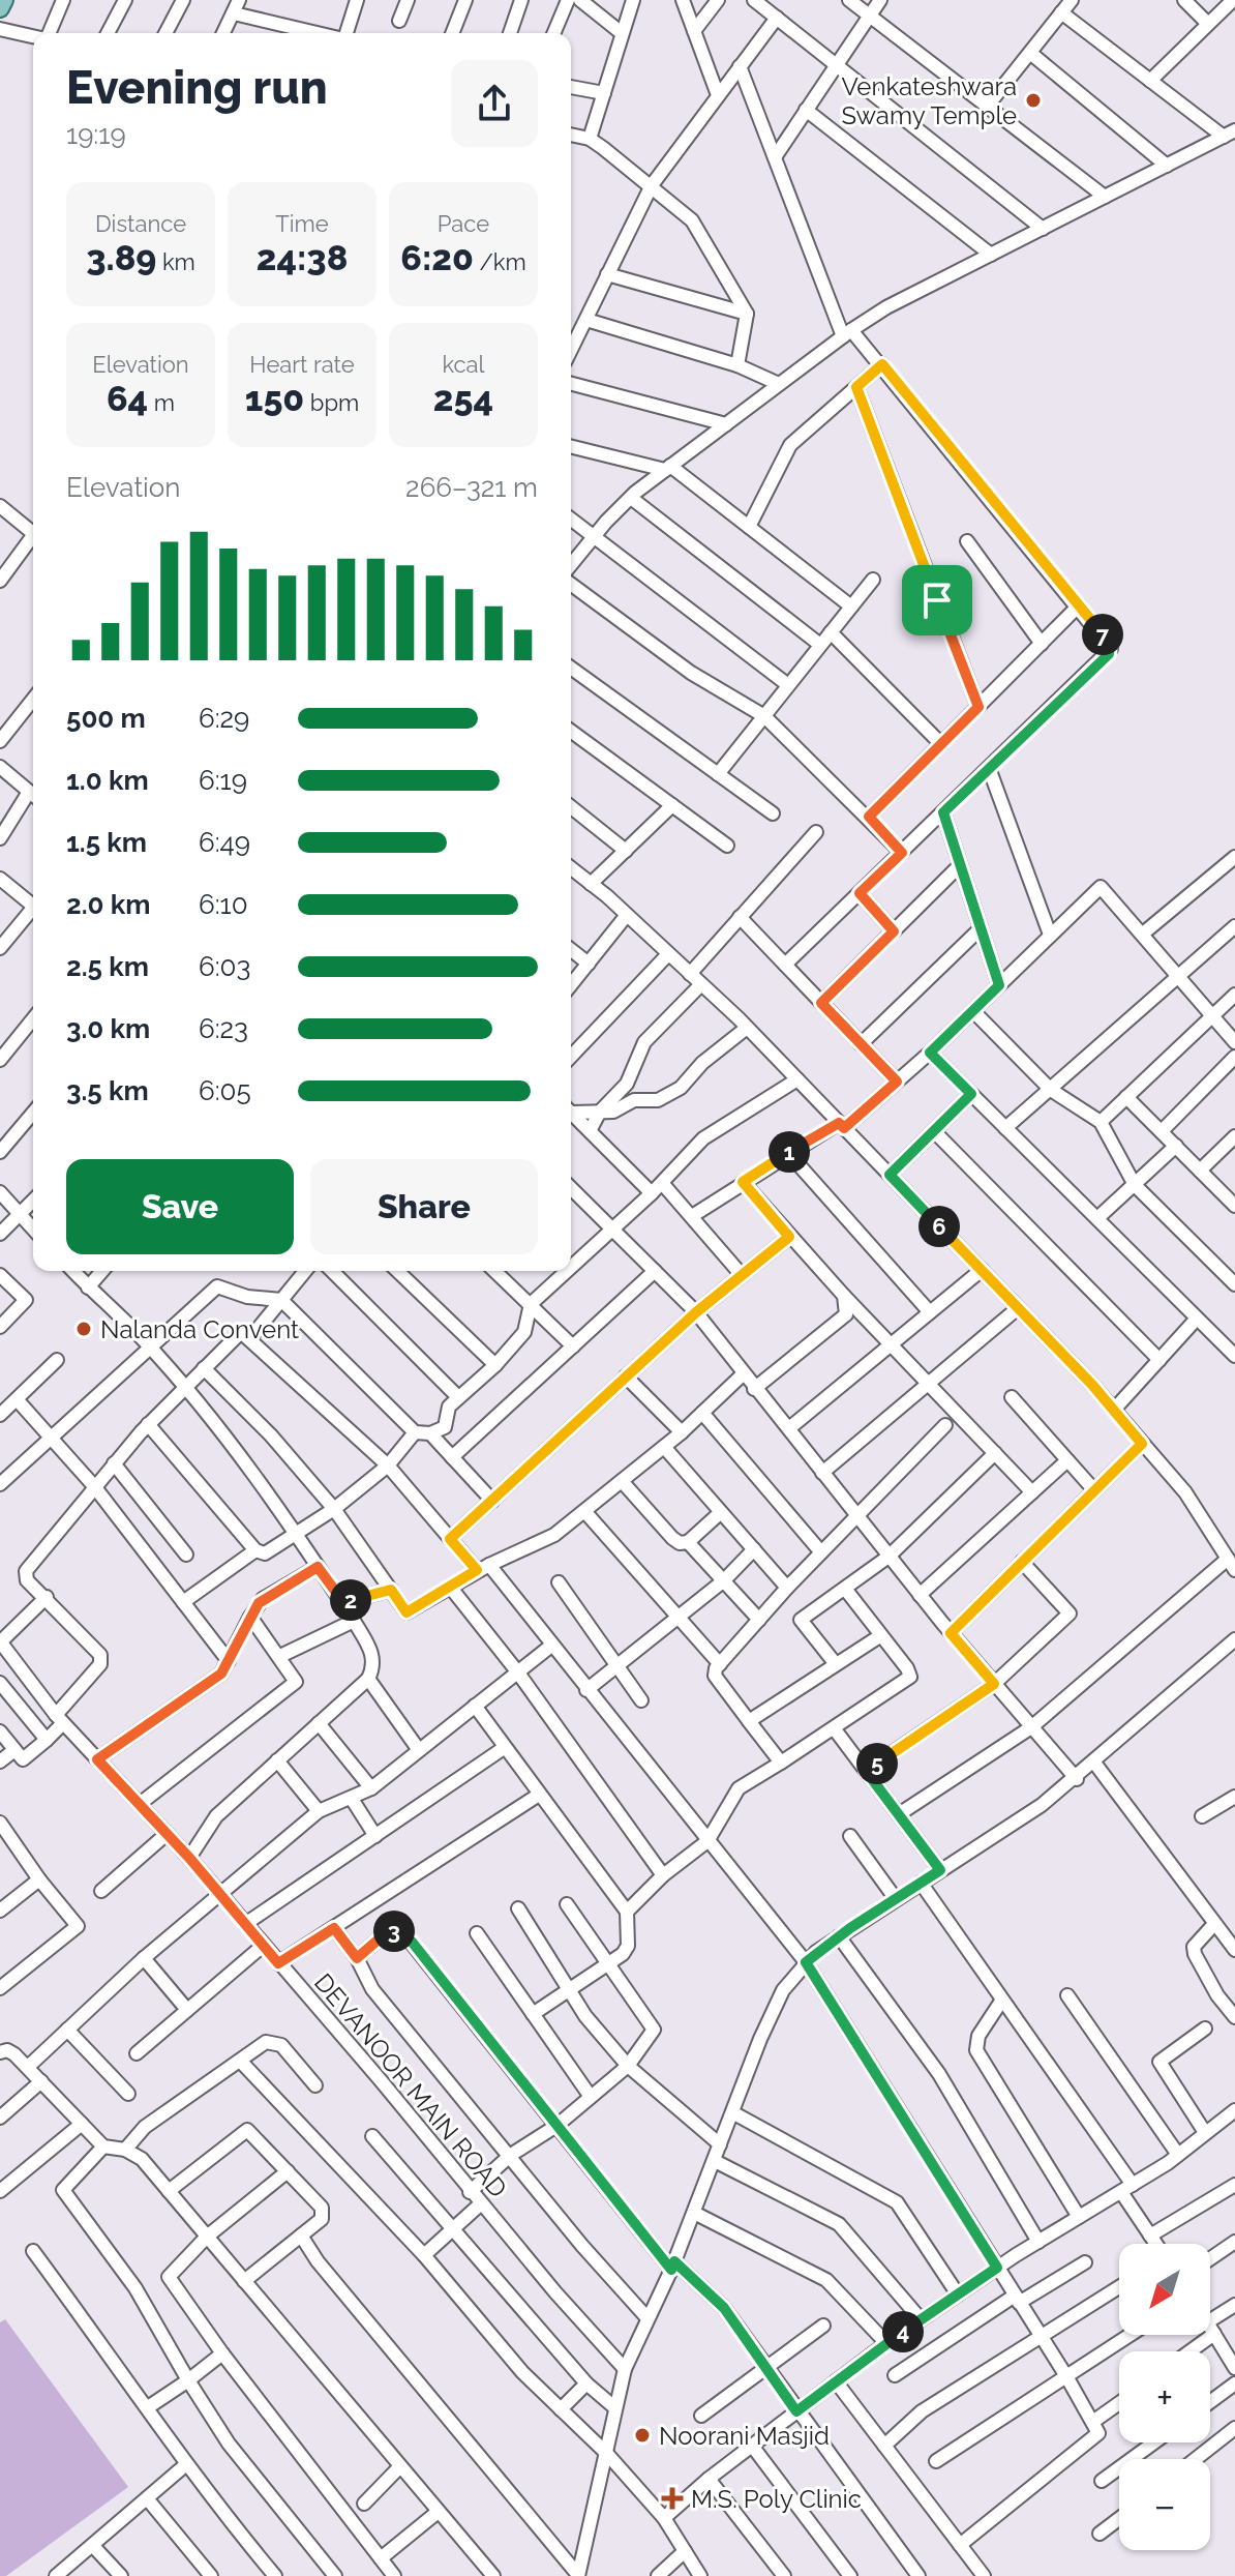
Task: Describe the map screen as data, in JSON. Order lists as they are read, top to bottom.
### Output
{
  "streets": {
    "street": ["DEVANOOR MAIN ROAD"]
  },
  "places": {
    "other": ["Venkateshwara Swamy Temple", "Nalanda Convent", "Noorani Masjid"],
    "health": ["M.S. Poly Clinic"]
  },
  "north": "bottom left",
  "page": {
    "heading": ["Evening run", "19:19"],
    "stats": [
      ["Distance", "3.89 km"],
      ["Time", "24:38"],
      ["Pace", "6:20 /km"],
      ["Elevation", "64 m"],
      ["Heart rate", "150 bpm"],
      ["kcal", "254"]
    ],
    "chart": ["Elevation", "266–321 m"],
    "pins": [
      "7",
      "1",
      "6",
      "2",
      "5",
      "3",
      "4"
    ],
    "list": [
      {
        "name": "500 m",
        "note": "6:29"
      },
      {
        "name": "1.0 km",
        "note": "6:19"
      },
      {
        "name": "1.5 km",
        "note": "6:49"
      },
      {
        "name": "2.0 km",
        "note": "6:10"
      },
      {
        "name": "2.5 km",
        "note": "6:03"
      },
      {
        "name": "3.0 km",
        "note": "6:23"
      },
      {
        "name": "3.5 km",
        "note": "6:05"
      }
    ],
    "buttons": ["Save", "Share"],
    "map_buttons": ["+", "−"]
  }
}
